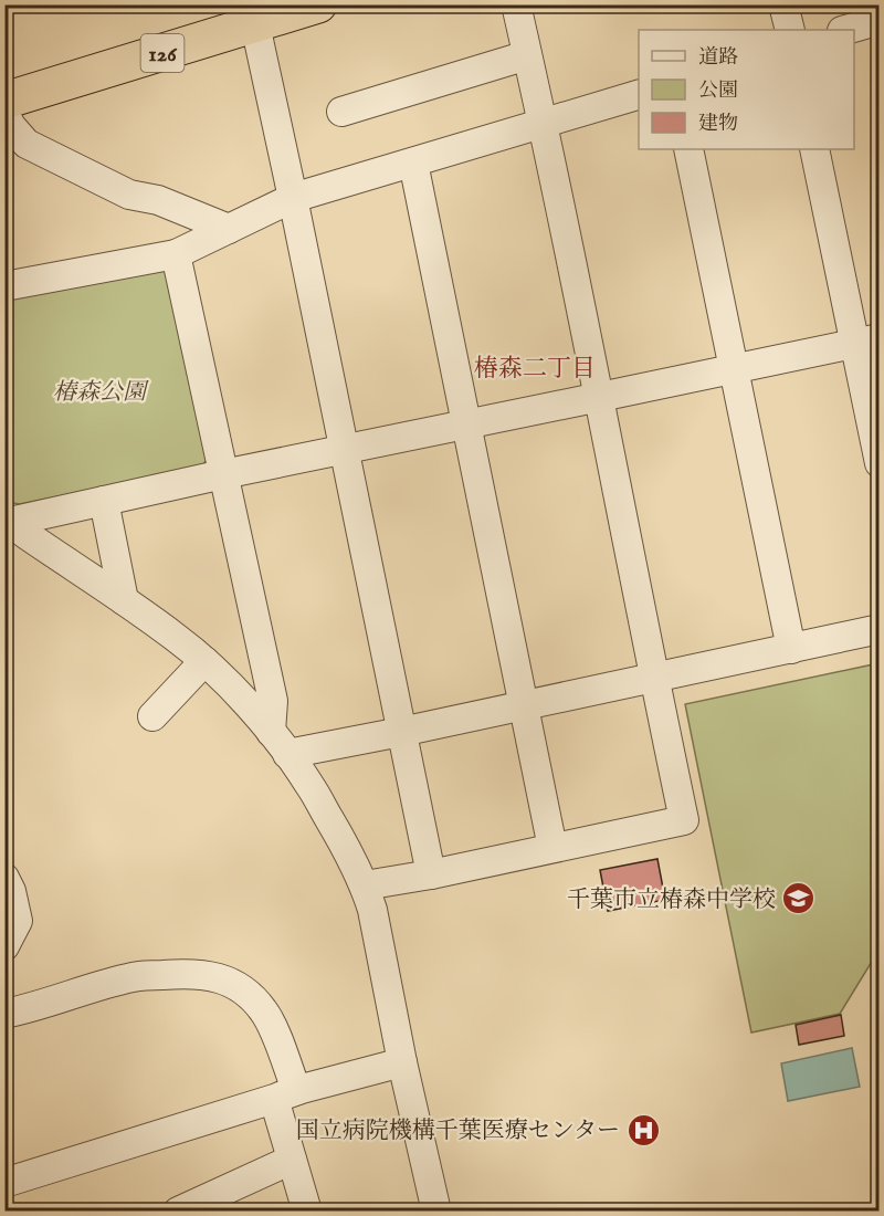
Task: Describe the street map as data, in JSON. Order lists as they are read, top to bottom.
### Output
{
  "streets": {
    "highway": ["126"]
  },
  "districts": ["椿森二丁目"],
  "parks": ["椿森公園"],
  "places": {
    "school or university": ["千葉市立椿森中学校"],
    "hospital": ["国立病院機構千葉医療センター"]
  },
  "legend": ["道路", "公園", "建物"]
}
